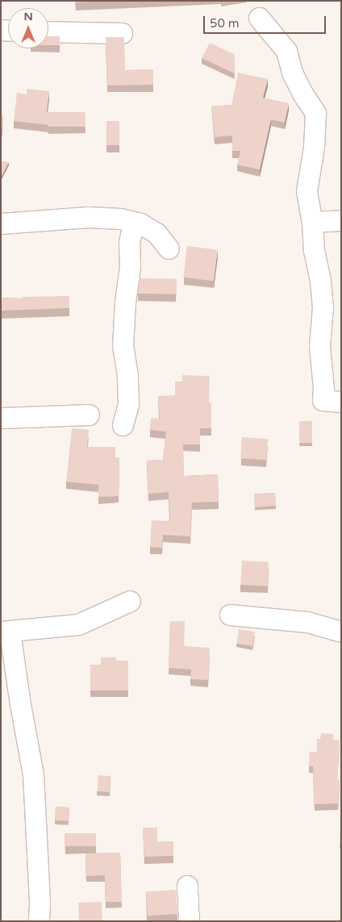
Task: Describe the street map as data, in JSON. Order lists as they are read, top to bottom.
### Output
{
  "scale_bar": "50 m",
  "north": "top"
}
